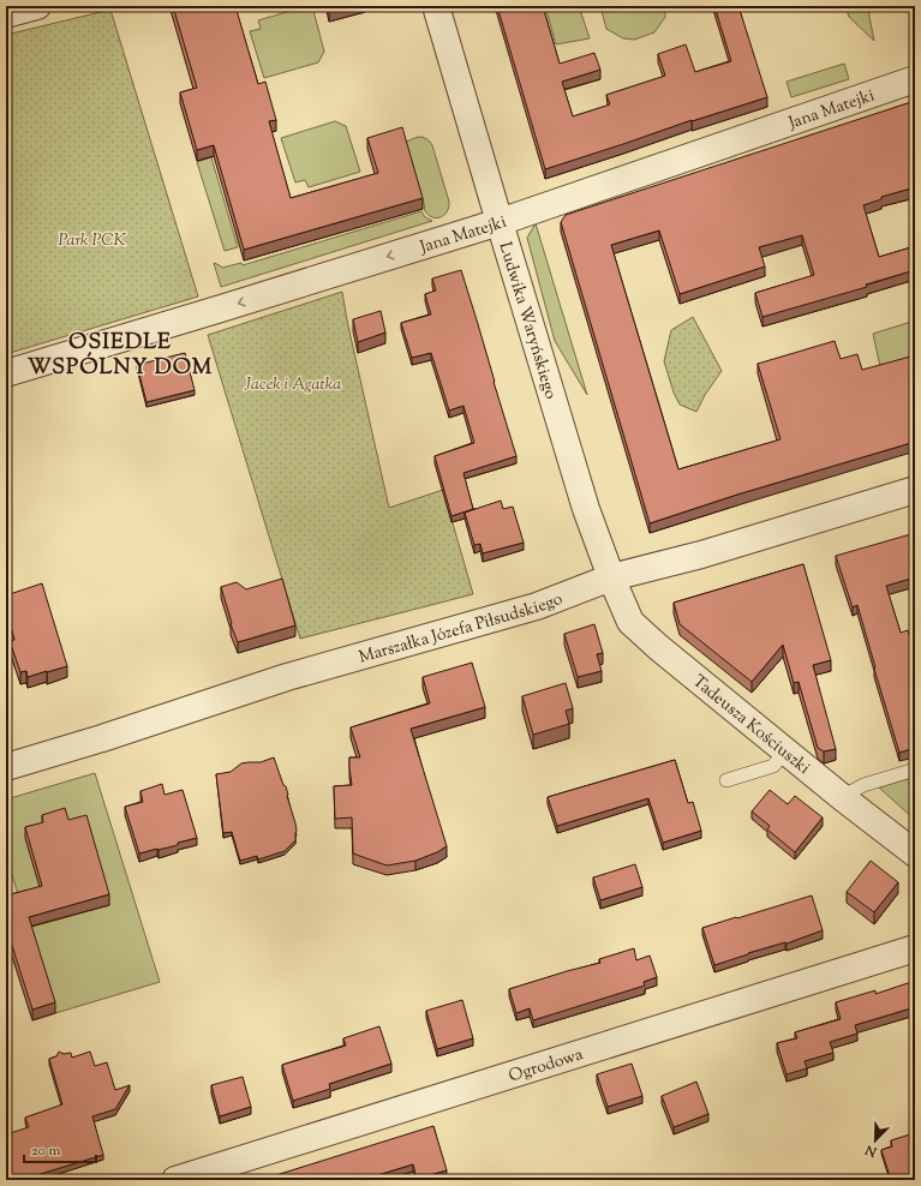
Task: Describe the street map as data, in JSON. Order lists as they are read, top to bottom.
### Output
{
  "streets": {
    "street": [
      "Jana Matejki",
      "Ludwika Waryńskiego",
      "Marszałka Józefa Piłsudskiego",
      "Tadeusza Kościuszki",
      "Ogrodowa"
    ]
  },
  "crossings": [
    ["Jana Matejki", "Ludwika Waryńskiego"],
    ["Ludwika Waryńskiego", "Marszałka Józefa Piłsudskiego"],
    ["Ludwika Waryńskiego", "Tadeusza Kościuszki"],
    ["Marszałka Józefa Piłsudskiego", "Tadeusza Kościuszki"]
  ],
  "one_way": ["Jana Matejki"],
  "districts": ["OSIEDLE WSPÓLNY DOM"],
  "parks": ["Park PCK", "Jacek i Agatka"],
  "scale_bar": "20 m",
  "north": "bottom left"
}
